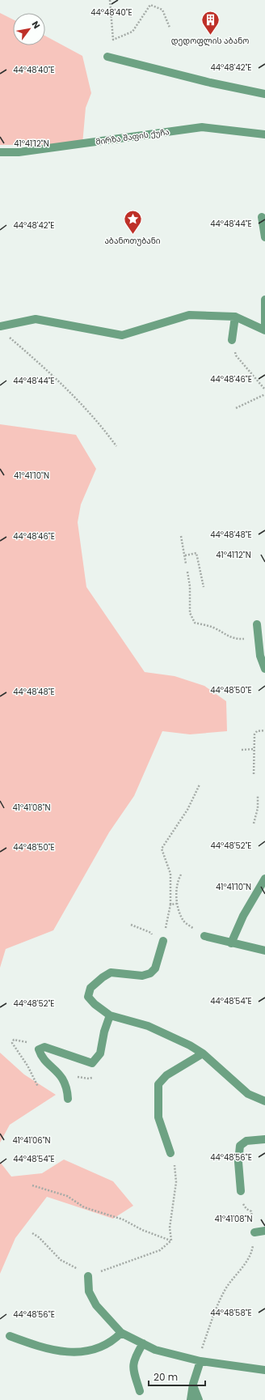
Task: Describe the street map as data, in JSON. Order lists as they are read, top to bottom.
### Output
{
  "streets": {
    "street": ["მირზა შაფის ქუჩა"]
  },
  "places": {
    "building": ["დედოფლის აბანო"],
    "place": ["აბანოთუბანი"]
  },
  "scale_bar": "20 m",
  "north": "top right",
  "coordinates": [
    "44°48'40\"E",
    "44°48'42\"E",
    "41°41'12\"N",
    "44°48'44\"E",
    "44°48'46\"E",
    "41°41'10\"N",
    "44°48'48\"E",
    "44°48'50\"E",
    "41°41'08\"N",
    "44°48'52\"E",
    "44°48'54\"E",
    "41°41'06\"N",
    "44°48'56\"E",
    "44°48'58\"E"
  ]
}
